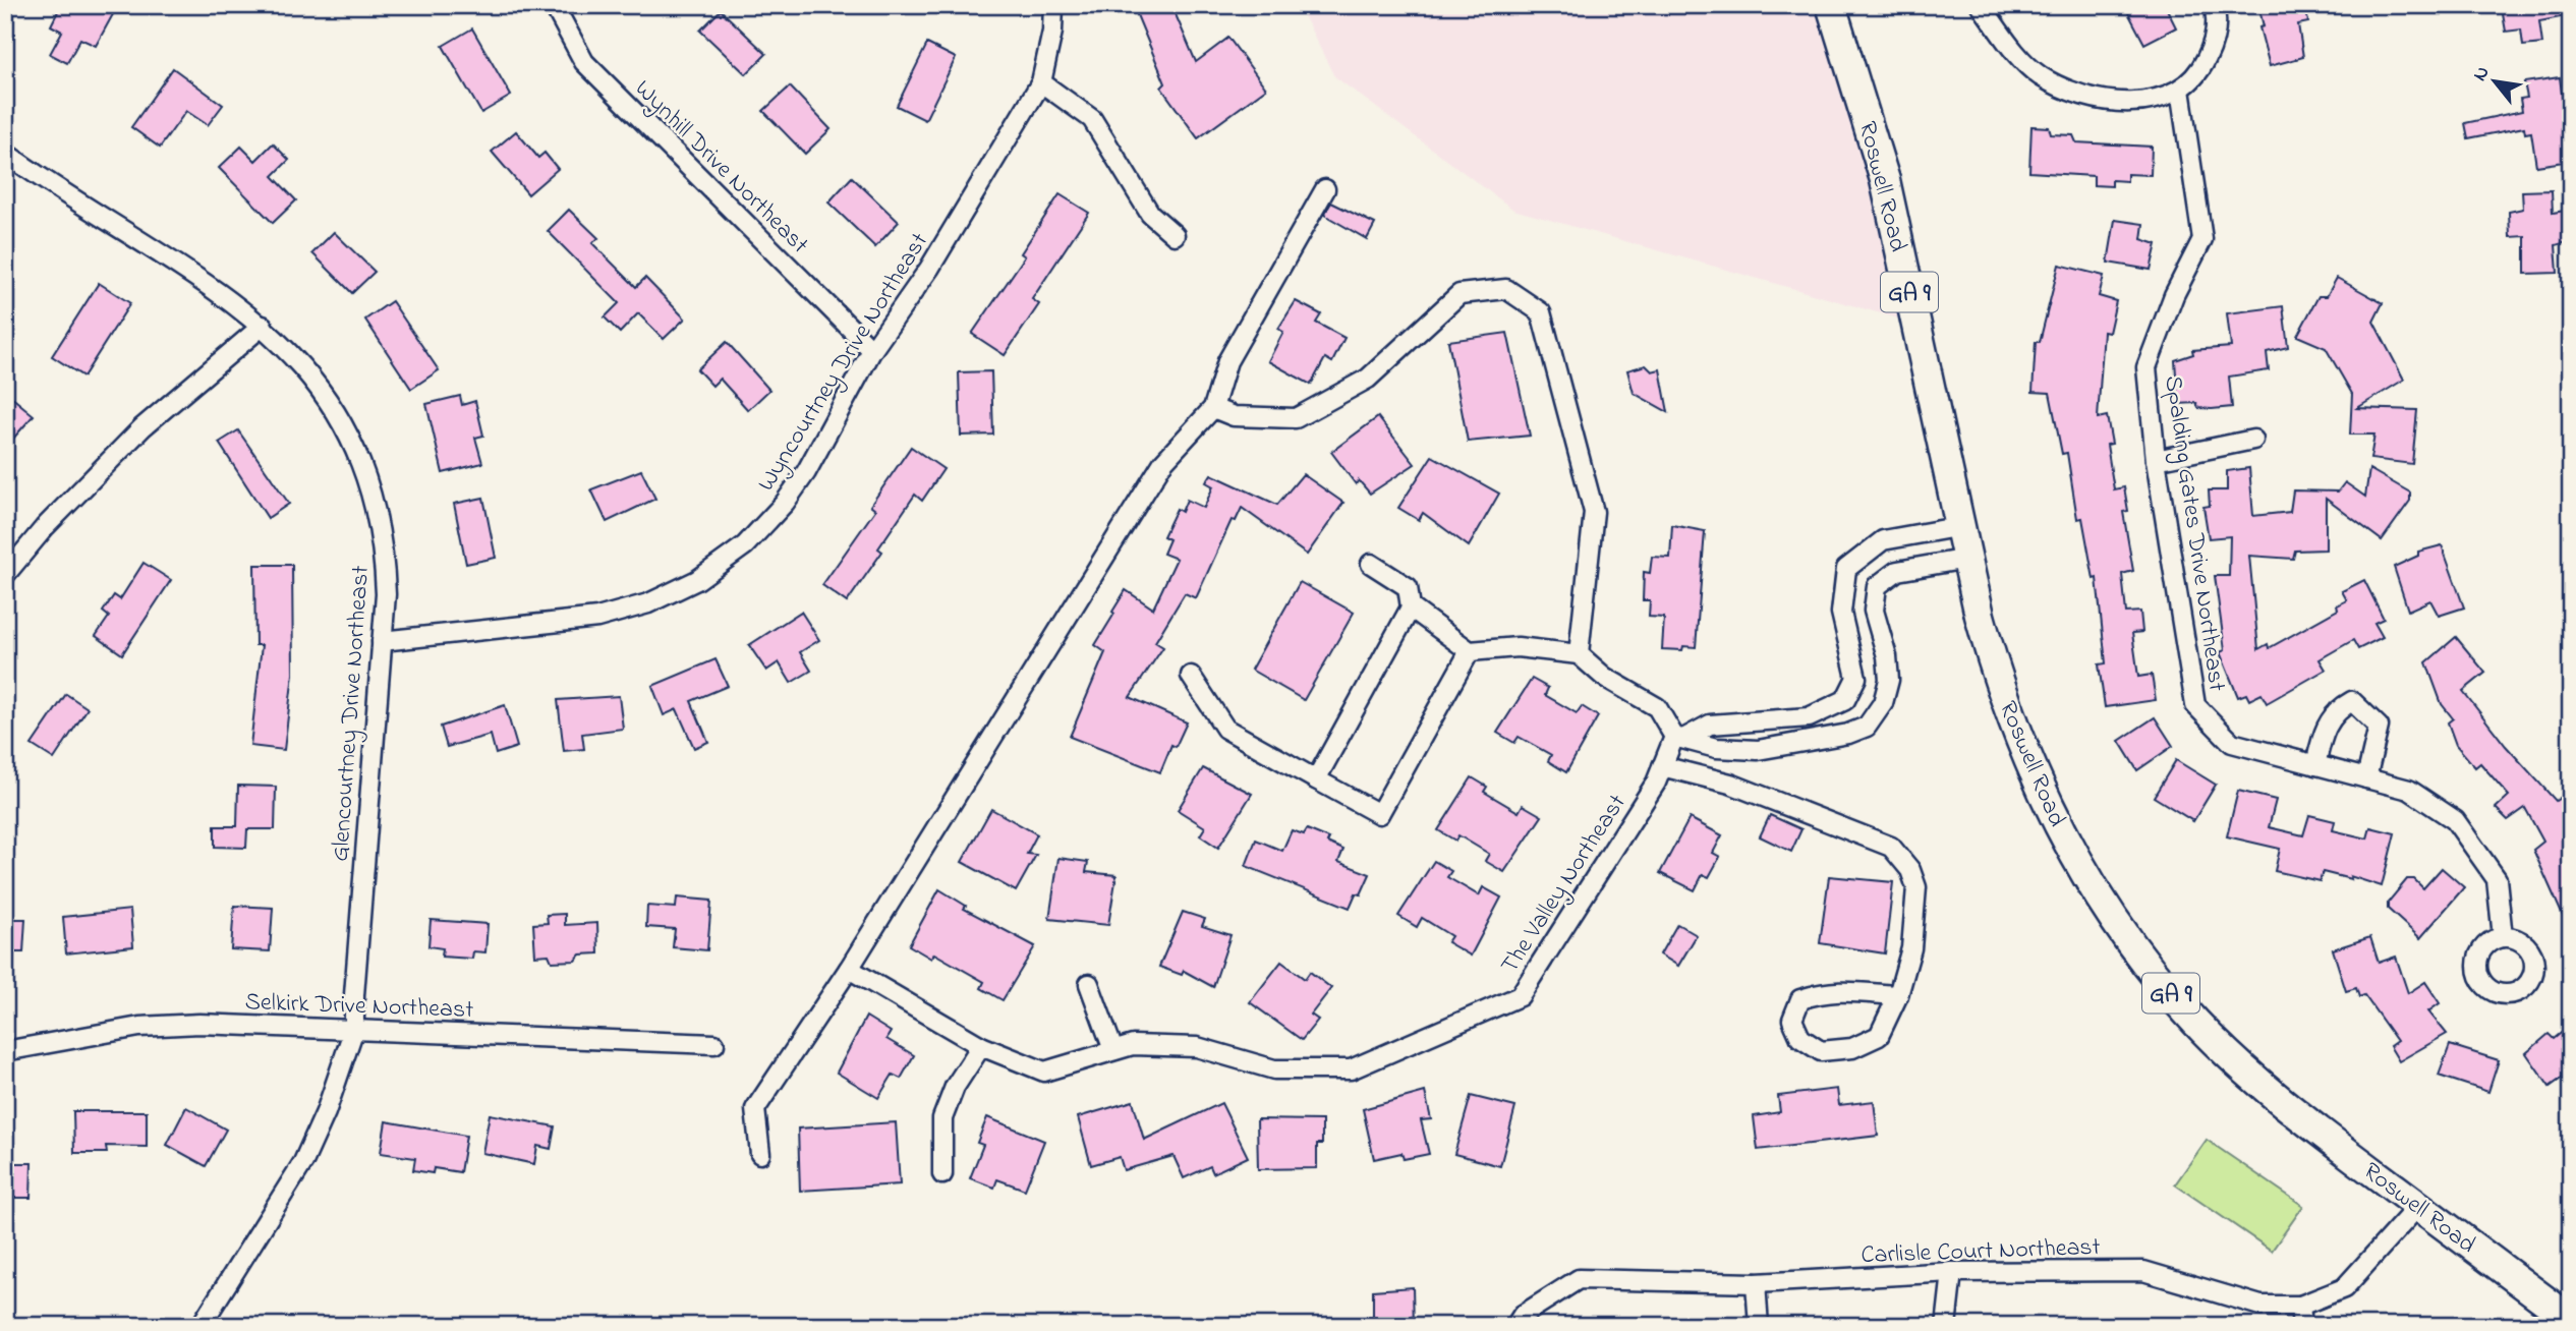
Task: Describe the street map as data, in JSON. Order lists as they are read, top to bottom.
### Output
{
  "streets": {
    "main road": ["Roswell Road", "GA 9"],
    "street": [
      "Wynhill Drive Northeast",
      "Wyncourtney Drive Northeast",
      "Spalding Gates Drive Northeast",
      "Glencourtney Drive Northeast",
      "The Valley Northeast",
      "Selkirk Drive Northeast",
      "Carlisle Court Northeast"
    ]
  },
  "crossings": [
    ["Wynhill Drive Northeast", "Wyncourtney Drive Northeast"],
    ["Roswell Road", "Carlisle Court Northeast"],
    ["Wyncourtney Drive Northeast", "Glencourtney Drive Northeast"],
    ["Glencourtney Drive Northeast", "Selkirk Drive Northeast"]
  ],
  "north": "top left"
}
